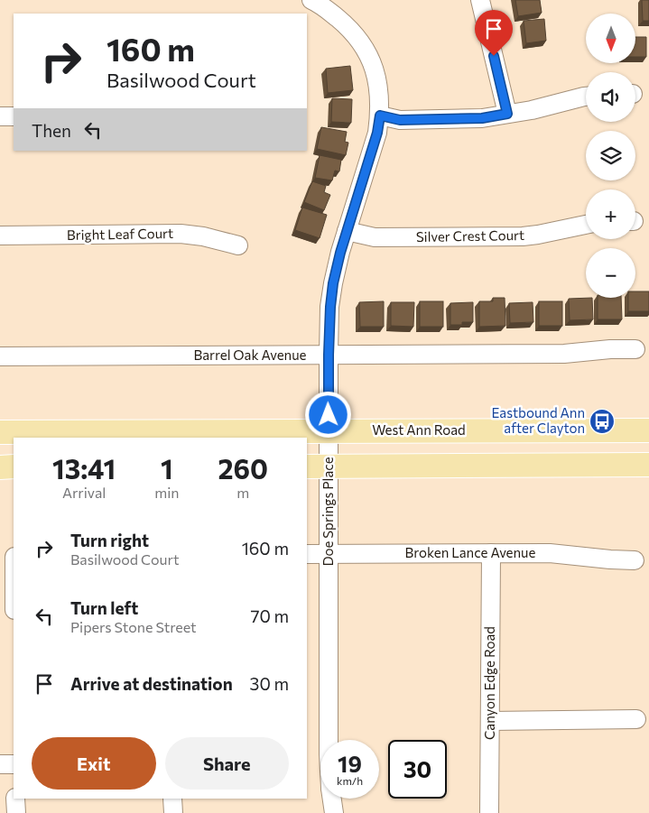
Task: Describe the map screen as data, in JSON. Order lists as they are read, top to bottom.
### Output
{
  "streets": {
    "main road": ["West Ann Road"],
    "street": [
      "Bright Leaf Court",
      "Silver Crest Court",
      "Barrel Oak Avenue",
      "Doe Springs Place",
      "Broken Lance Avenue",
      "Canyon Edge Road"
    ]
  },
  "crossings": [
    ["Silver Crest Court", "Doe Springs Place"],
    ["Barrel Oak Avenue", "Doe Springs Place"],
    ["West Ann Road", "Doe Springs Place"],
    ["Doe Springs Place", "Broken Lance Avenue"],
    ["Broken Lance Avenue", "Canyon Edge Road"]
  ],
  "places": {
    "bus stop": ["Eastbound Ann after Clayton"]
  },
  "north": "bottom",
  "page": {
    "map_buttons": ["+", "−"],
    "turn": ["160 m", "Basilwood Court"],
    "then": "Then",
    "eta": [
      "13:41",
      "Arrival",
      "1",
      "min",
      "260",
      "m"
    ],
    "list": [
      {
        "name": "Turn right",
        "note": "Basilwood Court",
        "value": "160 m"
      },
      {
        "name": "Turn left",
        "note": "Pipers Stone Street",
        "value": "70 m"
      },
      {
        "name": "Arrive at destination",
        "value": "30 m"
      }
    ],
    "buttons": ["Exit", "Share"],
    "speed": "19 km/h",
    "limit": "30"
  }
}
